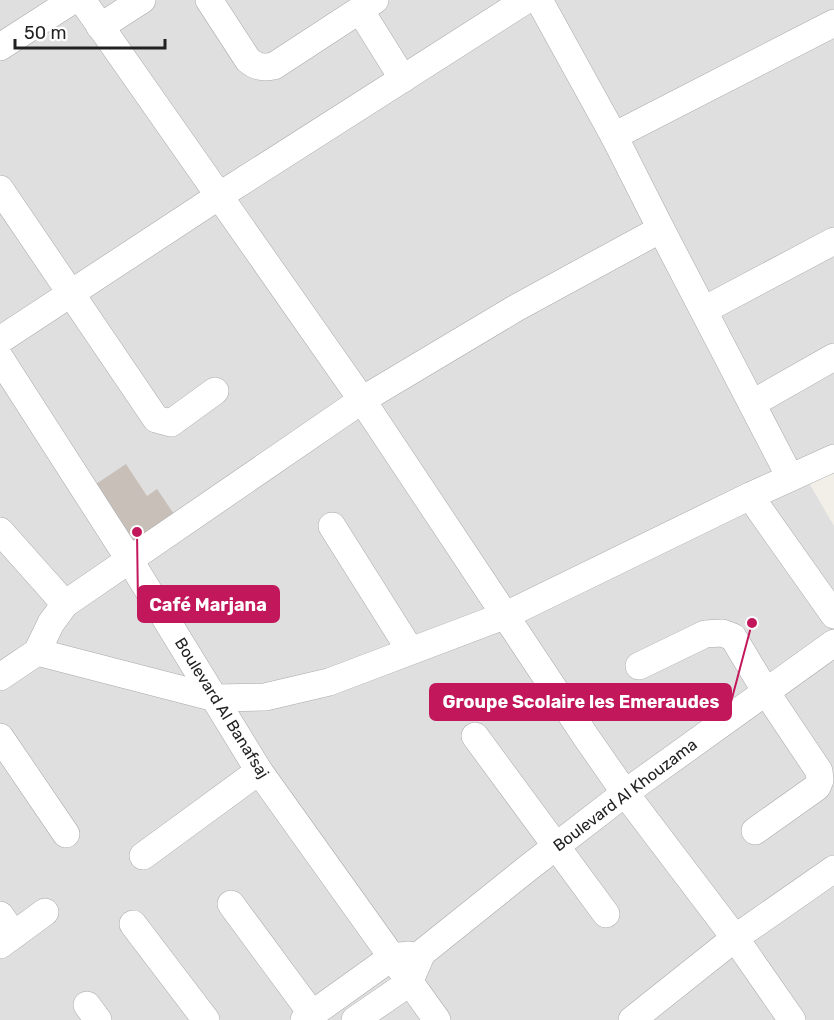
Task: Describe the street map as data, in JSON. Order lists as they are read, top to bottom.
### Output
{
  "streets": {
    "street": ["Boulevard Al Banafsaj", "Boulevard Al Khouzama"]
  },
  "places": ["Café Marjana", "Groupe Scolaire les Emeraudes"],
  "scale_bar": "50 m"
}
